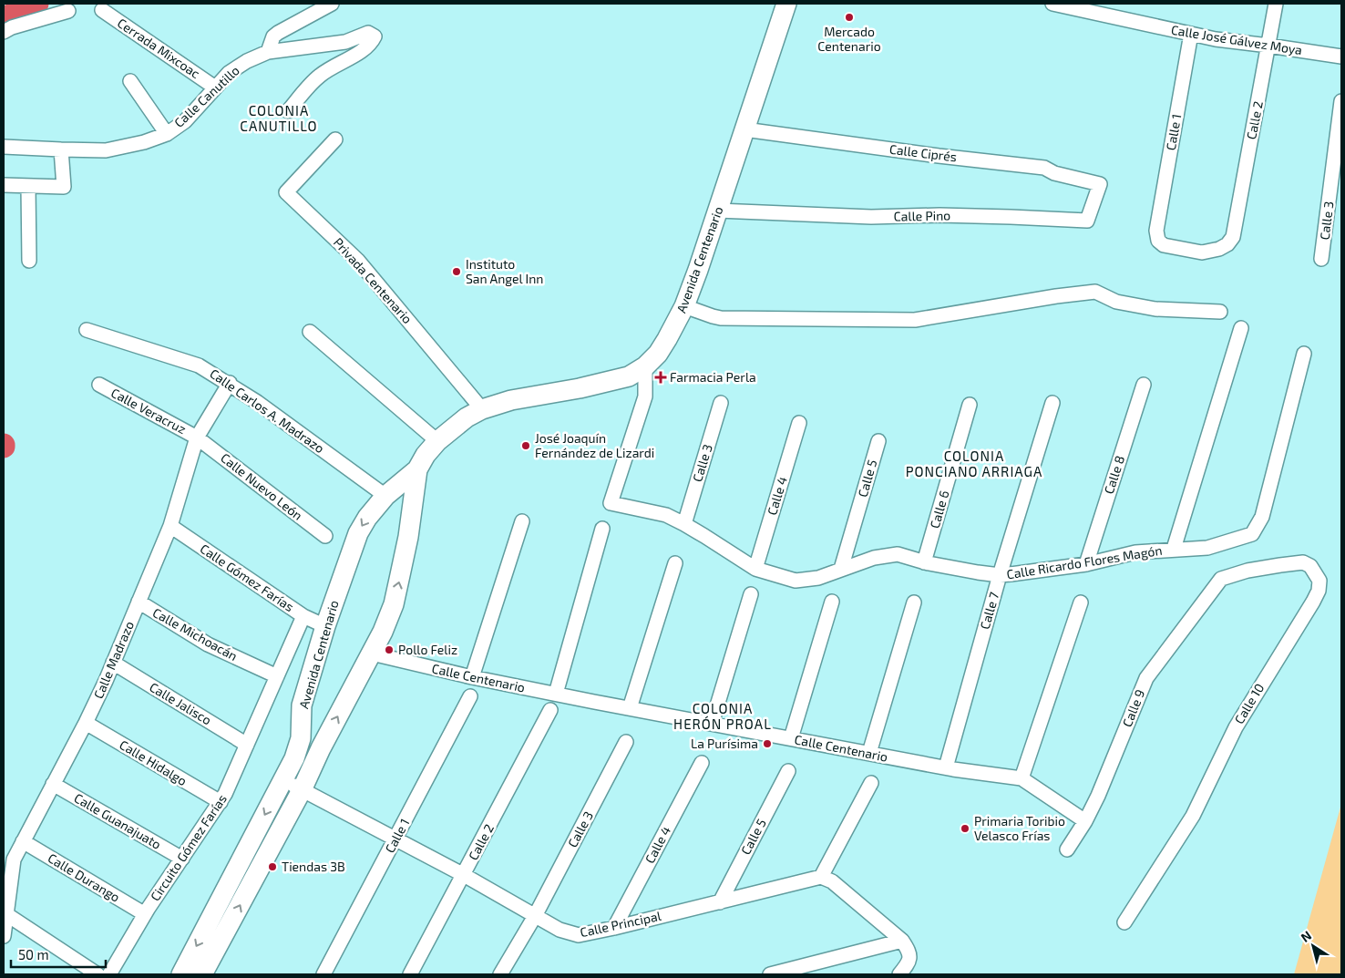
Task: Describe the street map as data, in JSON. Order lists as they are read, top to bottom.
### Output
{
  "streets": {
    "main road": ["Avenida Centenario"],
    "street": [
      "Calle José Gálvez Moya",
      "Cerrada Mixcoac",
      "Calle Canutillo",
      "Calle 2",
      "Calle 1",
      "Calle Ciprés",
      "Calle Pino",
      "Calle 3",
      "Privada Centenario",
      "Calle Veracruz",
      "Calle Carlos A. Madrazo",
      "Calle 8",
      "Calle 5",
      "Calle Nuevo León",
      "Calle 4",
      "Calle 6",
      "Calle Ricardo Flores Magón",
      "Calle Gómez Farías",
      "Calle 7",
      "Calle Michoacán",
      "Calle Madrazo",
      "Calle Centenario",
      "Calle Jalisco",
      "Calle 10",
      "Calle 9",
      "Calle Hidalgo",
      "Calle Guanajuato",
      "Circuito Gómez Farías",
      "Calle Durango",
      "Calle Principal"
    ]
  },
  "crossings": [
    ["Calle José Gálvez Moya", "Calle 2"],
    ["Calle José Gálvez Moya", "Calle 1"],
    ["Cerrada Mixcoac", "Calle Canutillo"],
    ["Calle 2", "Calle 1"],
    ["Calle 2", "Calle Principal"],
    ["Calle 1", "Calle Principal"],
    ["Calle Ciprés", "Calle Pino"],
    ["Calle Ciprés", "Avenida Centenario"],
    ["Calle Pino", "Avenida Centenario"],
    ["Calle 3", "Calle Ricardo Flores Magón"],
    ["Calle 3", "Calle Principal"],
    ["Avenida Centenario", "Privada Centenario"],
    ["Avenida Centenario", "Calle Carlos A. Madrazo"],
    ["Avenida Centenario", "Calle Ricardo Flores Magón"],
    ["Avenida Centenario", "Calle Gómez Farías"],
    ["Avenida Centenario", "Calle Centenario"],
    ["Avenida Centenario", "Calle Principal"],
    ["Calle Veracruz", "Calle Nuevo León"],
    ["Calle Veracruz", "Calle Madrazo"],
    ["Calle Carlos A. Madrazo", "Calle Madrazo"],
    ["Calle 8", "Calle Ricardo Flores Magón"],
    ["Calle 5", "Calle Ricardo Flores Magón"],
    ["Calle 5", "Calle Principal"],
    ["Calle Nuevo León", "Calle Madrazo"],
    ["Calle 4", "Calle Ricardo Flores Magón"],
    ["Calle 4", "Calle Principal"],
    ["Calle 6", "Calle Ricardo Flores Magón"],
    ["Calle Ricardo Flores Magón", "Calle 7"],
    ["Calle Gómez Farías", "Calle Madrazo"],
    ["Calle Gómez Farías", "Circuito Gómez Farías"],
    ["Calle 7", "Calle Centenario"],
    ["Calle Michoacán", "Calle Madrazo"],
    ["Calle Michoacán", "Circuito Gómez Farías"],
    ["Calle Madrazo", "Calle Jalisco"],
    ["Calle Madrazo", "Calle Hidalgo"],
    ["Calle Madrazo", "Calle Guanajuato"],
    ["Calle Madrazo", "Calle Durango"],
    ["Calle Centenario", "Calle 9"],
    ["Calle Jalisco", "Circuito Gómez Farías"],
    ["Calle 10", "Calle 9"],
    ["Calle Hidalgo", "Circuito Gómez Farías"],
    ["Calle Guanajuato", "Circuito Gómez Farías"],
    ["Circuito Gómez Farías", "Calle Durango"]
  ],
  "districts": ["COLONIA CANUTILLO", "COLONIA PONCIANO ARRIAGA", "COLONIA HERÓN PROAL"],
  "places": {
    "other": [
      "Mercado Centenario",
      "Instituto San Angel Inn",
      "José Joaquín Fernández de Lizardi",
      "Pollo Feliz",
      "La Purísima",
      "Primaria Toribio Velasco Frías",
      "Tiendas 3B"
    ],
    "health": ["Farmacia Perla"]
  },
  "scale_bar": "50 m",
  "north": "top left"
}
